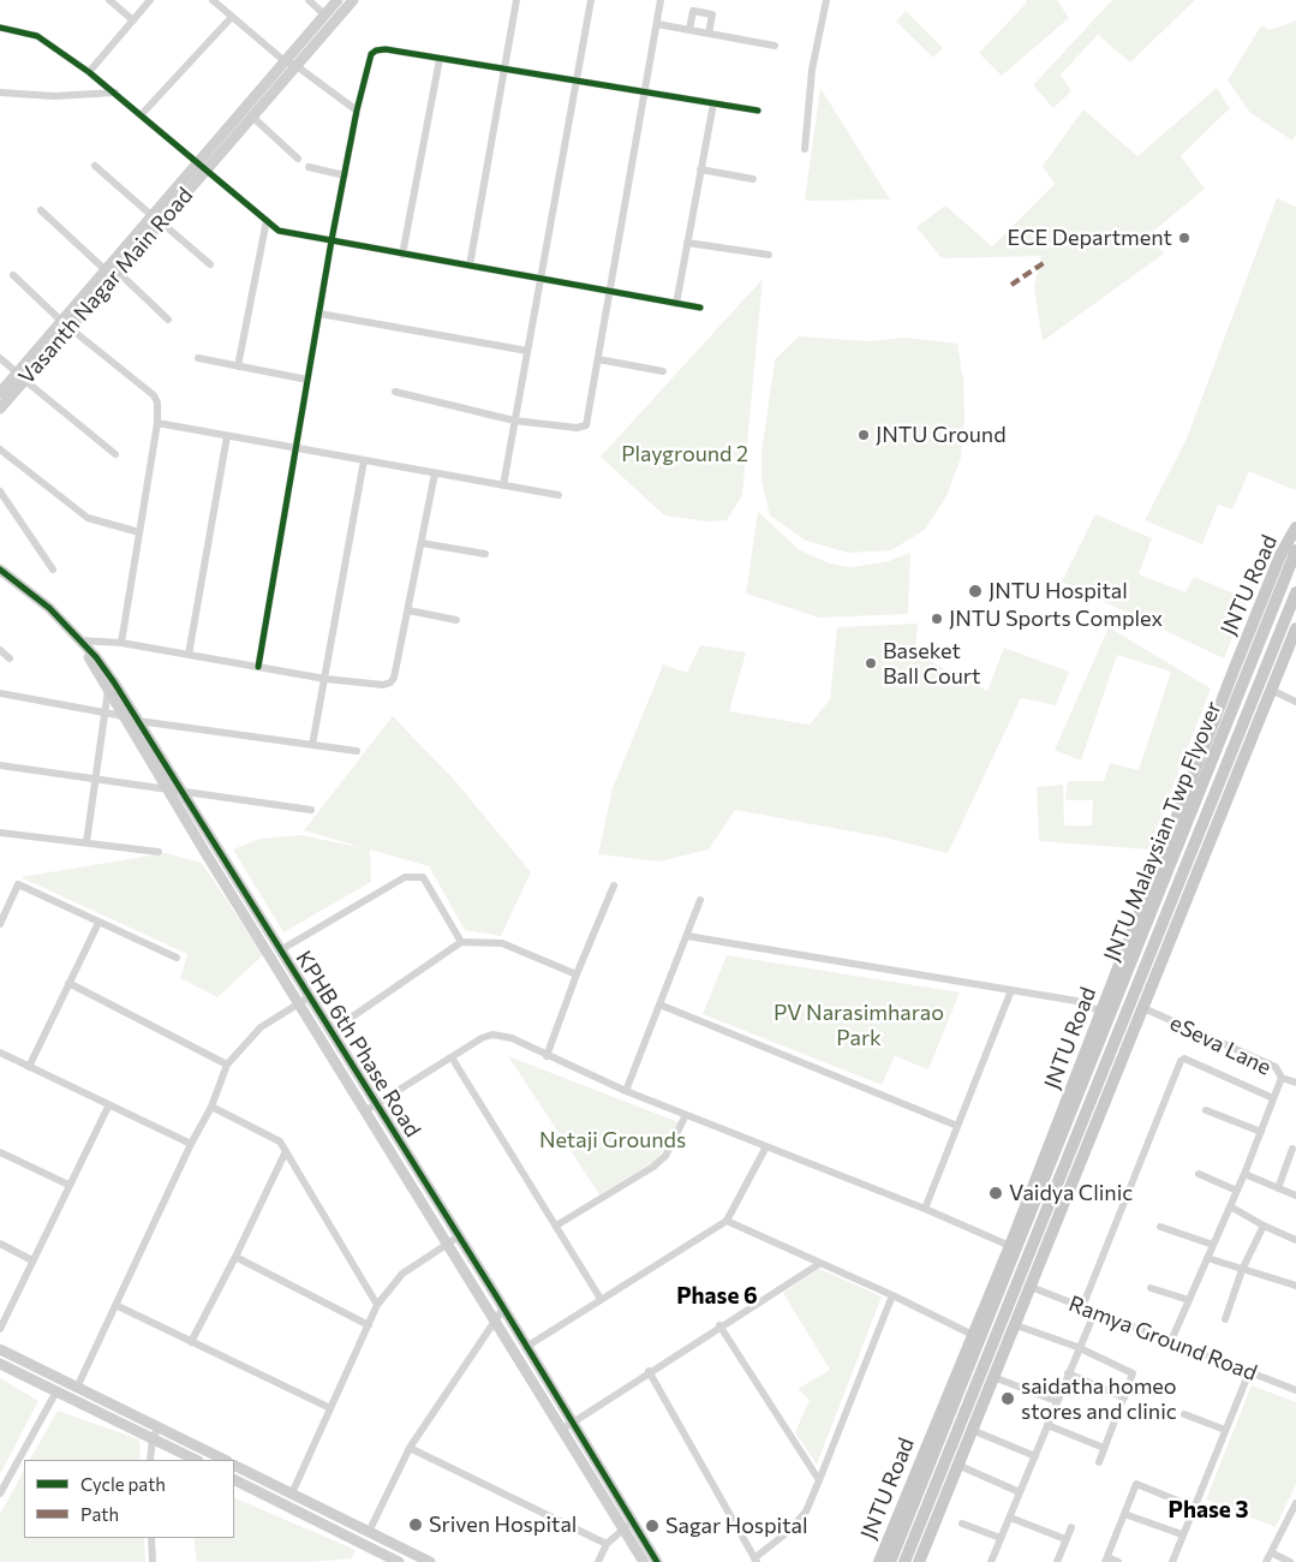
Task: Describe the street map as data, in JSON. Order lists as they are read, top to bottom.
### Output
{
  "streets": {
    "main road": ["JNTU Road", "JNTU Malaysian Twp Flyover"],
    "street": [
      "Vasanth Nagar Main Road",
      "KPHB 6th Phase Road",
      "eSeva Lane",
      "Ramya Ground Road"
    ]
  },
  "districts": ["Phase 6", "Phase 3"],
  "parks": ["Playground 2", "PV Narasimharao Park", "Netaji Grounds"],
  "places": [
    "ECE Department",
    "JNTU Ground",
    "JNTU Hospital",
    "JNTU Sports Complex",
    "Baseket Ball Court",
    "Vaidya Clinic",
    "saidatha homeo stores and clinic",
    "Sriven Hospital",
    "Sagar Hospital"
  ],
  "legend": ["Cycle path", "Path"]
}
